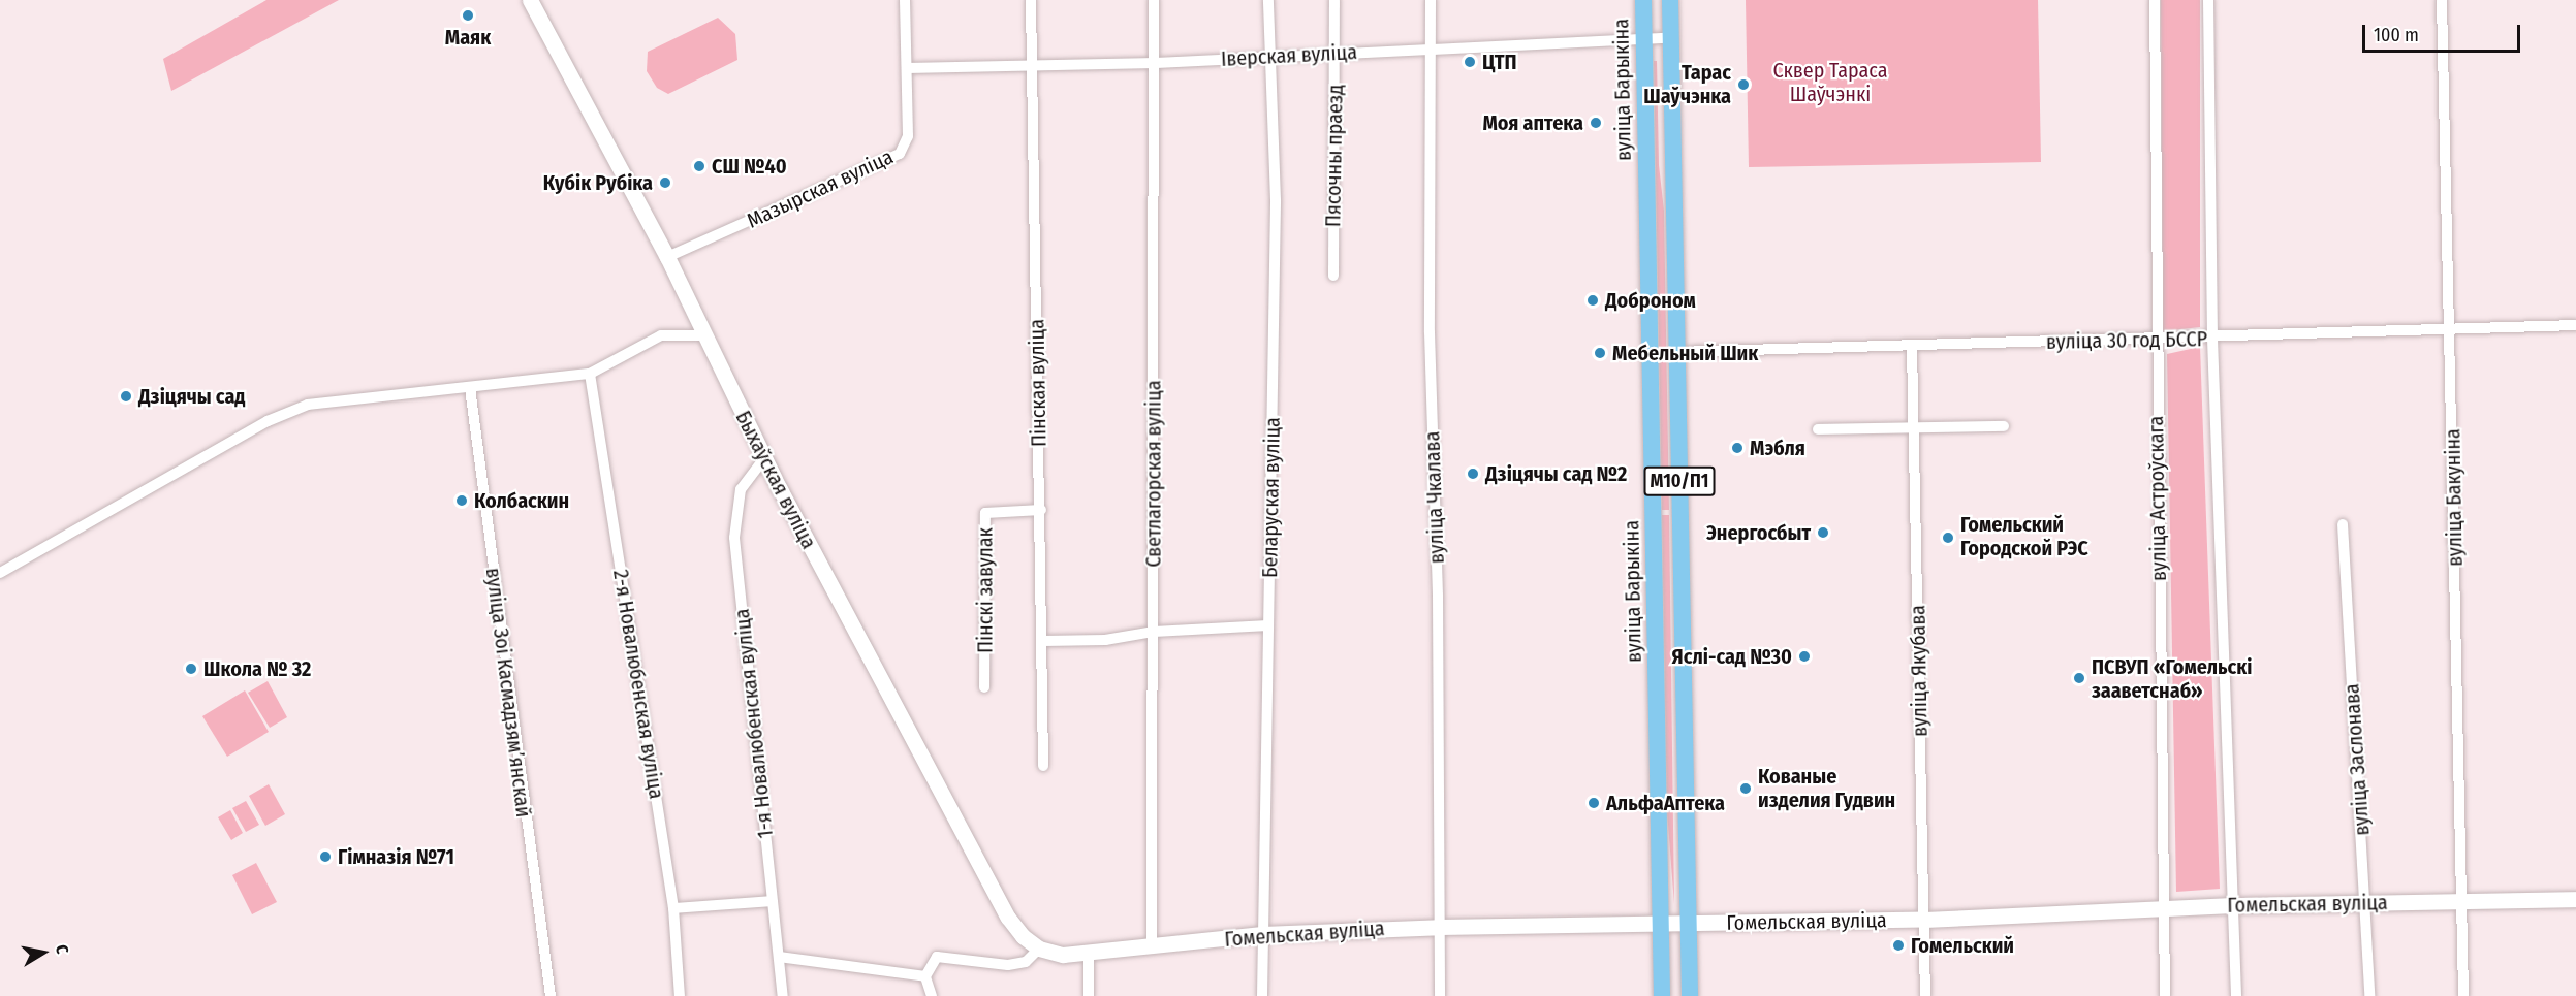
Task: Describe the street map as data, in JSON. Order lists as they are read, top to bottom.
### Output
{
  "streets": {
    "main road": [
      "вуліца Барыкіна",
      "Быхаўская вуліца",
      "М10/П1",
      "Гомельская вуліца"
    ],
    "street": [
      "Іверская вуліца",
      "Пясочны праезд",
      "Мазырская вуліца",
      "вуліца 30 год БССР",
      "Пінская вуліца",
      "Светлагорская вуліца",
      "Беларуская вуліца",
      "вуліца Чкалава",
      "вуліца Бакуніна",
      "вуліца Астроўскага",
      "Пінскі завулак",
      "вуліца Якубава",
      "2-я Новалюбенская вуліца",
      "вуліца Зоі Касмадзямʼянскай",
      "1-я Новалюбенская вуліца",
      "вуліца Заслонава"
    ]
  },
  "crossings": [
    ["Іверская вуліца", "вуліца Барыкіна"],
    ["Іверская вуліца", "Пясочны праезд"],
    ["Іверская вуліца", "Мазырская вуліца"],
    ["Іверская вуліца", "Пінская вуліца"],
    ["Іверская вуліца", "Светлагорская вуліца"],
    ["Іверская вуліца", "М10/П1"],
    ["Іверская вуліца", "Беларуская вуліца"],
    ["Іверская вуліца", "вуліца Чкалава"],
    ["вуліца Барыкіна", "Гомельская вуліца"],
    ["Мазырская вуліца", "Быхаўская вуліца"],
    ["вуліца 30 год БССР", "М10/П1"],
    ["вуліца 30 год БССР", "вуліца Бакуніна"],
    ["вуліца 30 год БССР", "вуліца Астроўскага"],
    ["вуліца 30 год БССР", "вуліца Якубава"],
    ["Пінская вуліца", "Пінскі завулак"],
    ["Светлагорская вуліца", "Гомельская вуліца"],
    ["Быхаўская вуліца", "1-я Новалюбенская вуліца"],
    ["Быхаўская вуліца", "Гомельская вуліца"],
    ["М10/П1", "Гомельская вуліца"],
    ["Беларуская вуліца", "Гомельская вуліца"],
    ["вуліца Чкалава", "Гомельская вуліца"],
    ["вуліца Бакуніна", "Гомельская вуліца"],
    ["вуліца Астроўскага", "Гомельская вуліца"],
    ["вуліца Якубава", "Гомельская вуліца"],
    ["вуліца Заслонава", "Гомельская вуліца"]
  ],
  "parks": ["Сквер Тараса Шаўчэнкі"],
  "places": [
    "Маяк",
    "ЦТП",
    "Тарас Шаўчэнка",
    "Моя аптека",
    "СШ №40",
    "Кубік Рубіка",
    "Доброном",
    "Мебельный Шик",
    "Дзіцячы сад",
    "Мэбля",
    "Дзіцячы сад №2",
    "Колбаскин",
    "Энергосбыт",
    "Гомельский Городской РЭС",
    "Яслі-сад №30",
    "Школа № 32",
    "ПСВУП «Гомельскі зааветснаб»",
    "Кованые изделия Гудвин",
    "АльфаАптека",
    "Гімназія №71",
    "Гомельский"
  ],
  "scale_bar": "100 m",
  "north": "right"
}
